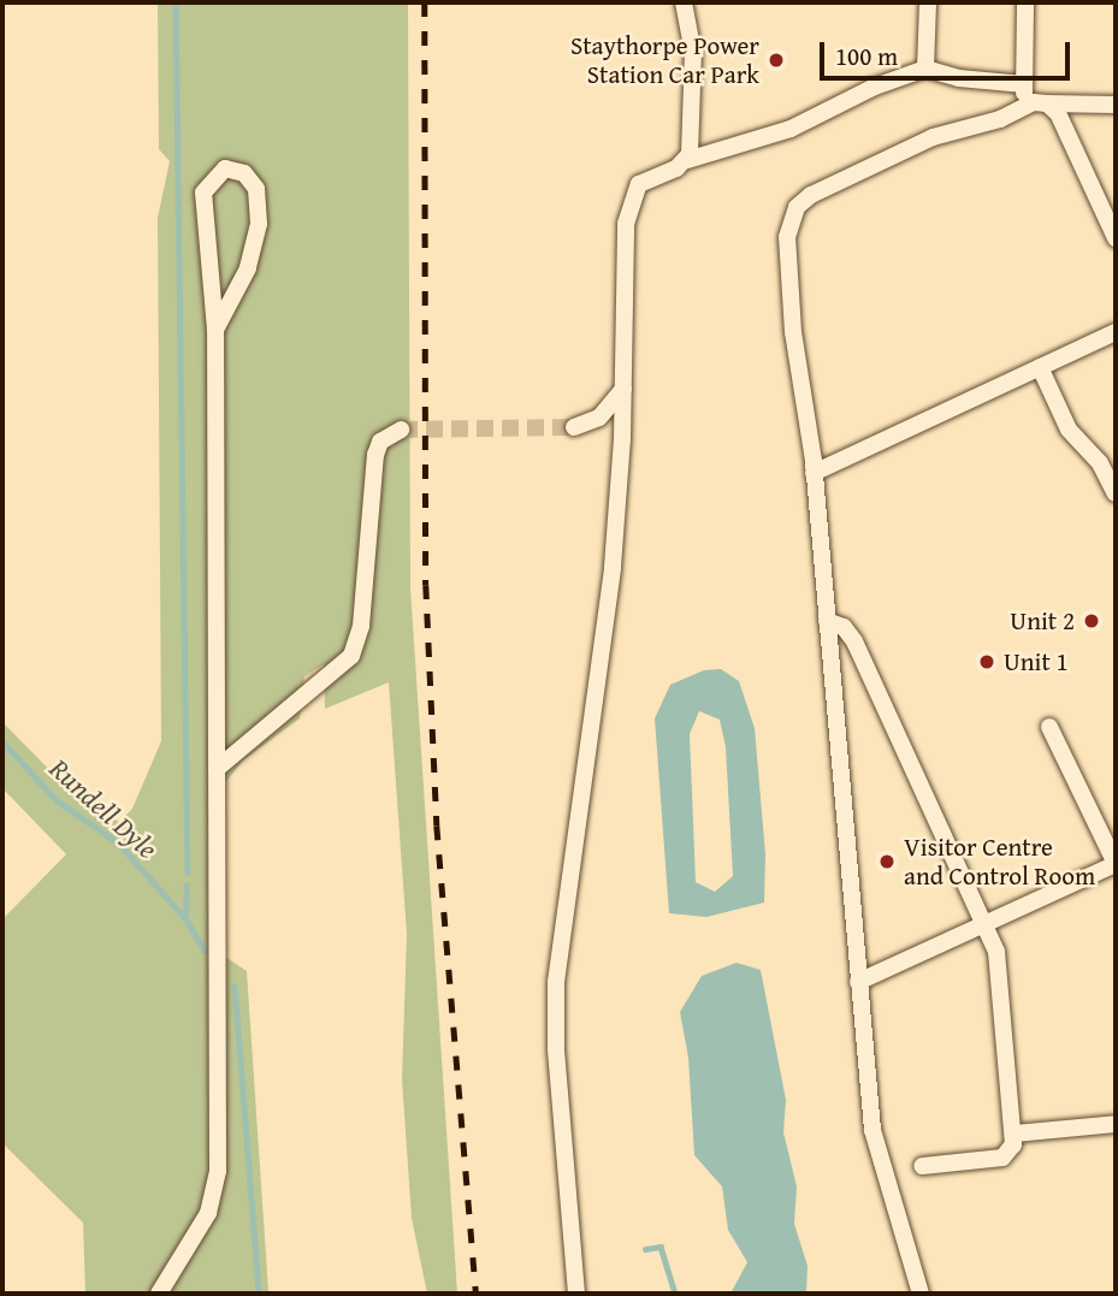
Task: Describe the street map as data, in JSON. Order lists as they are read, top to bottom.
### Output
{
  "water": ["Rundell Dyle"],
  "places": [
    "Staythorpe Power Station Car Park",
    "Unit 2",
    "Unit 1",
    "Visitor Centre and Control Room"
  ],
  "scale_bar": "100 m"
}
